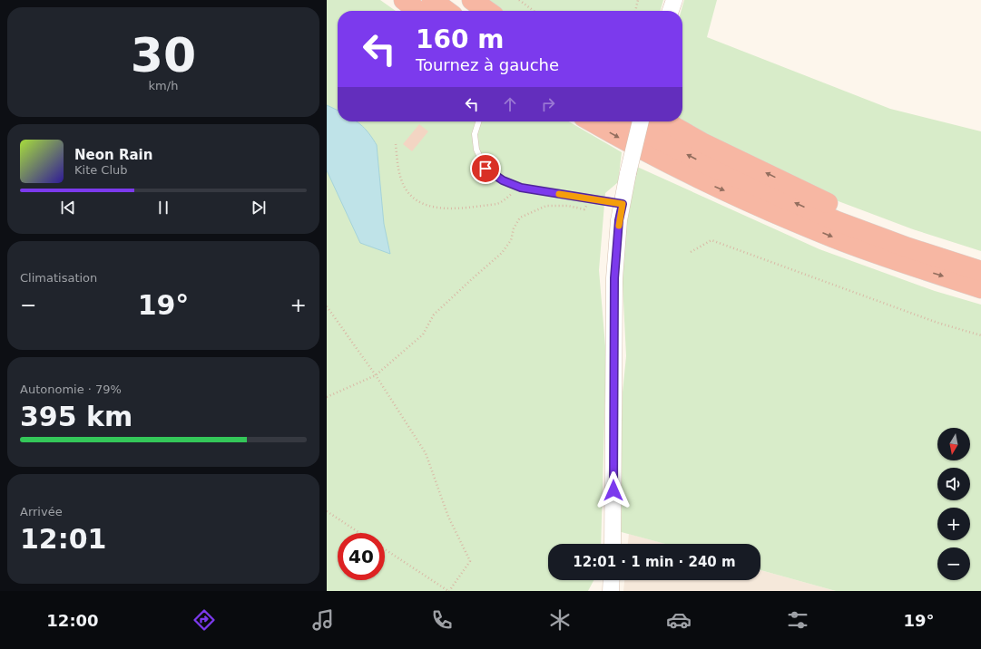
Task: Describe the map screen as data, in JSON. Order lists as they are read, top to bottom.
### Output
{
  "north": "bottom",
  "page": {
    "tile": [
      ["30", "km/h"],
      "Climatisation",
      ["Autonomie · 79%", "395 km"],
      ["Arrivée", "12:01"]
    ],
    "turn": ["160 m", "Tournez à gauche"],
    "song": ["Neon Rain", "Kite Club"],
    "heat": ["−", "19°", "+"],
    "map_buttons": ["+", "−"],
    "limit": "40",
    "trip": "12:01 · 1 min · 240 m",
    "tabs": ["12:00", "19°"]
  }
}
